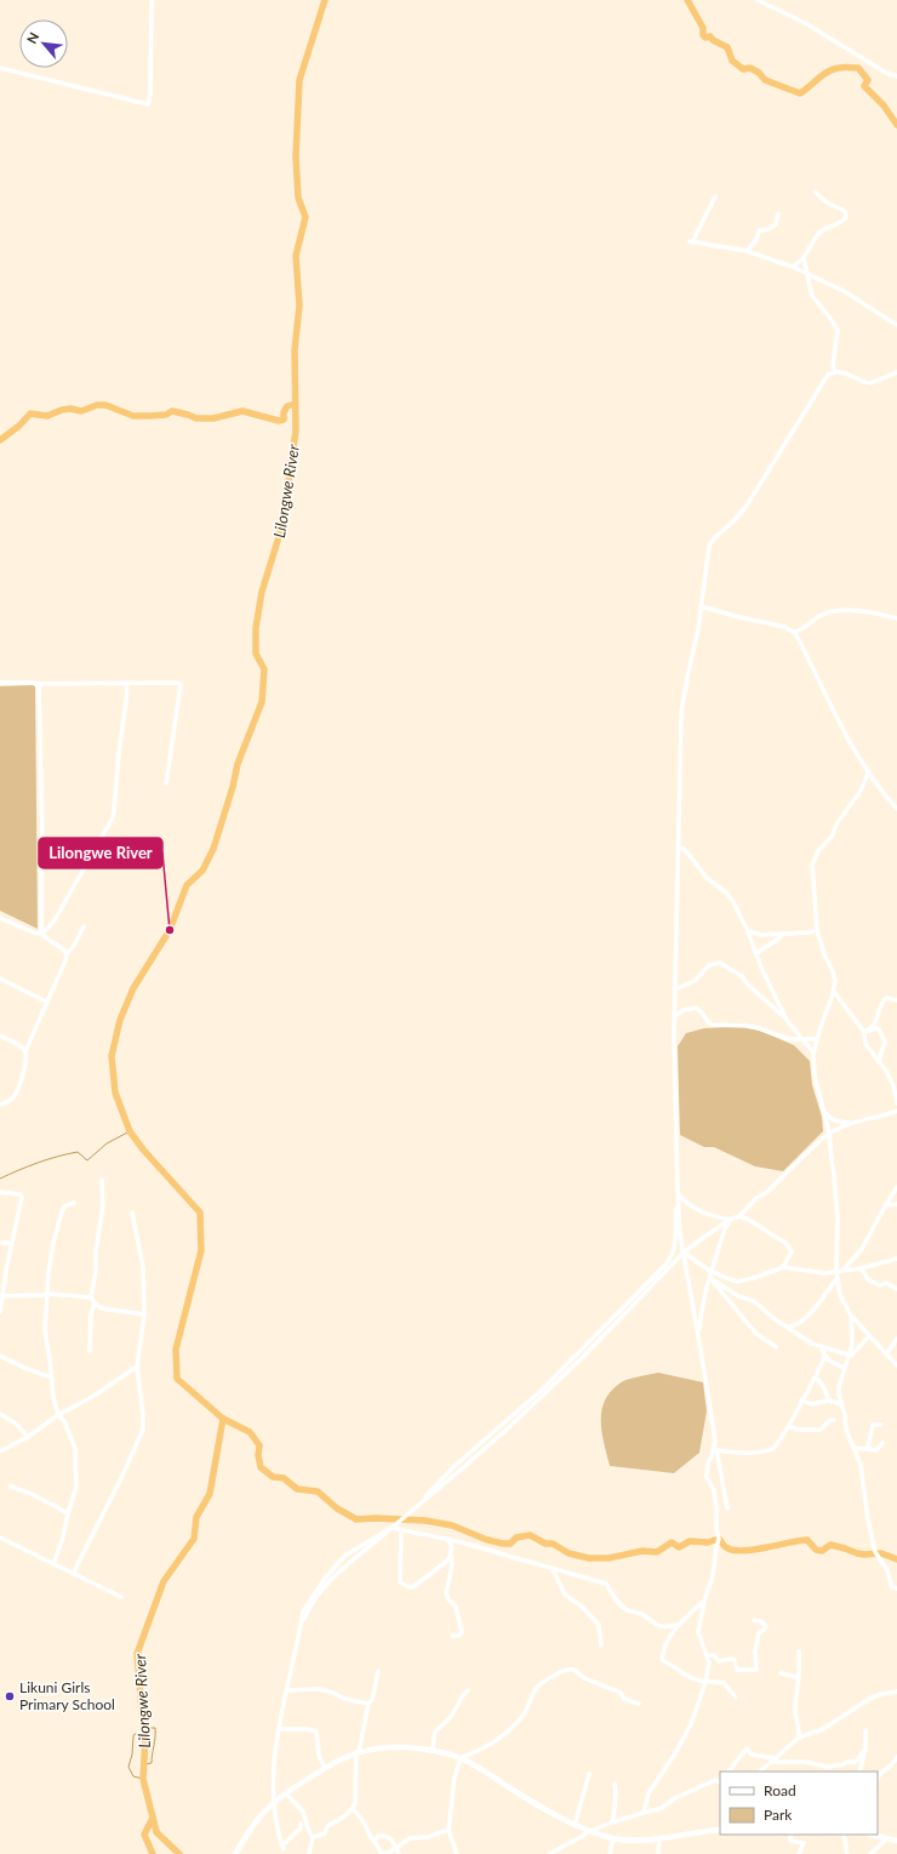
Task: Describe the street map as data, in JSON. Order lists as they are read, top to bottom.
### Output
{
  "water": ["Lilongwe River"],
  "places": ["Lilongwe River", "Likuni Girls Primary School"],
  "legend": ["Road", "Park"],
  "north": "top left"
}
